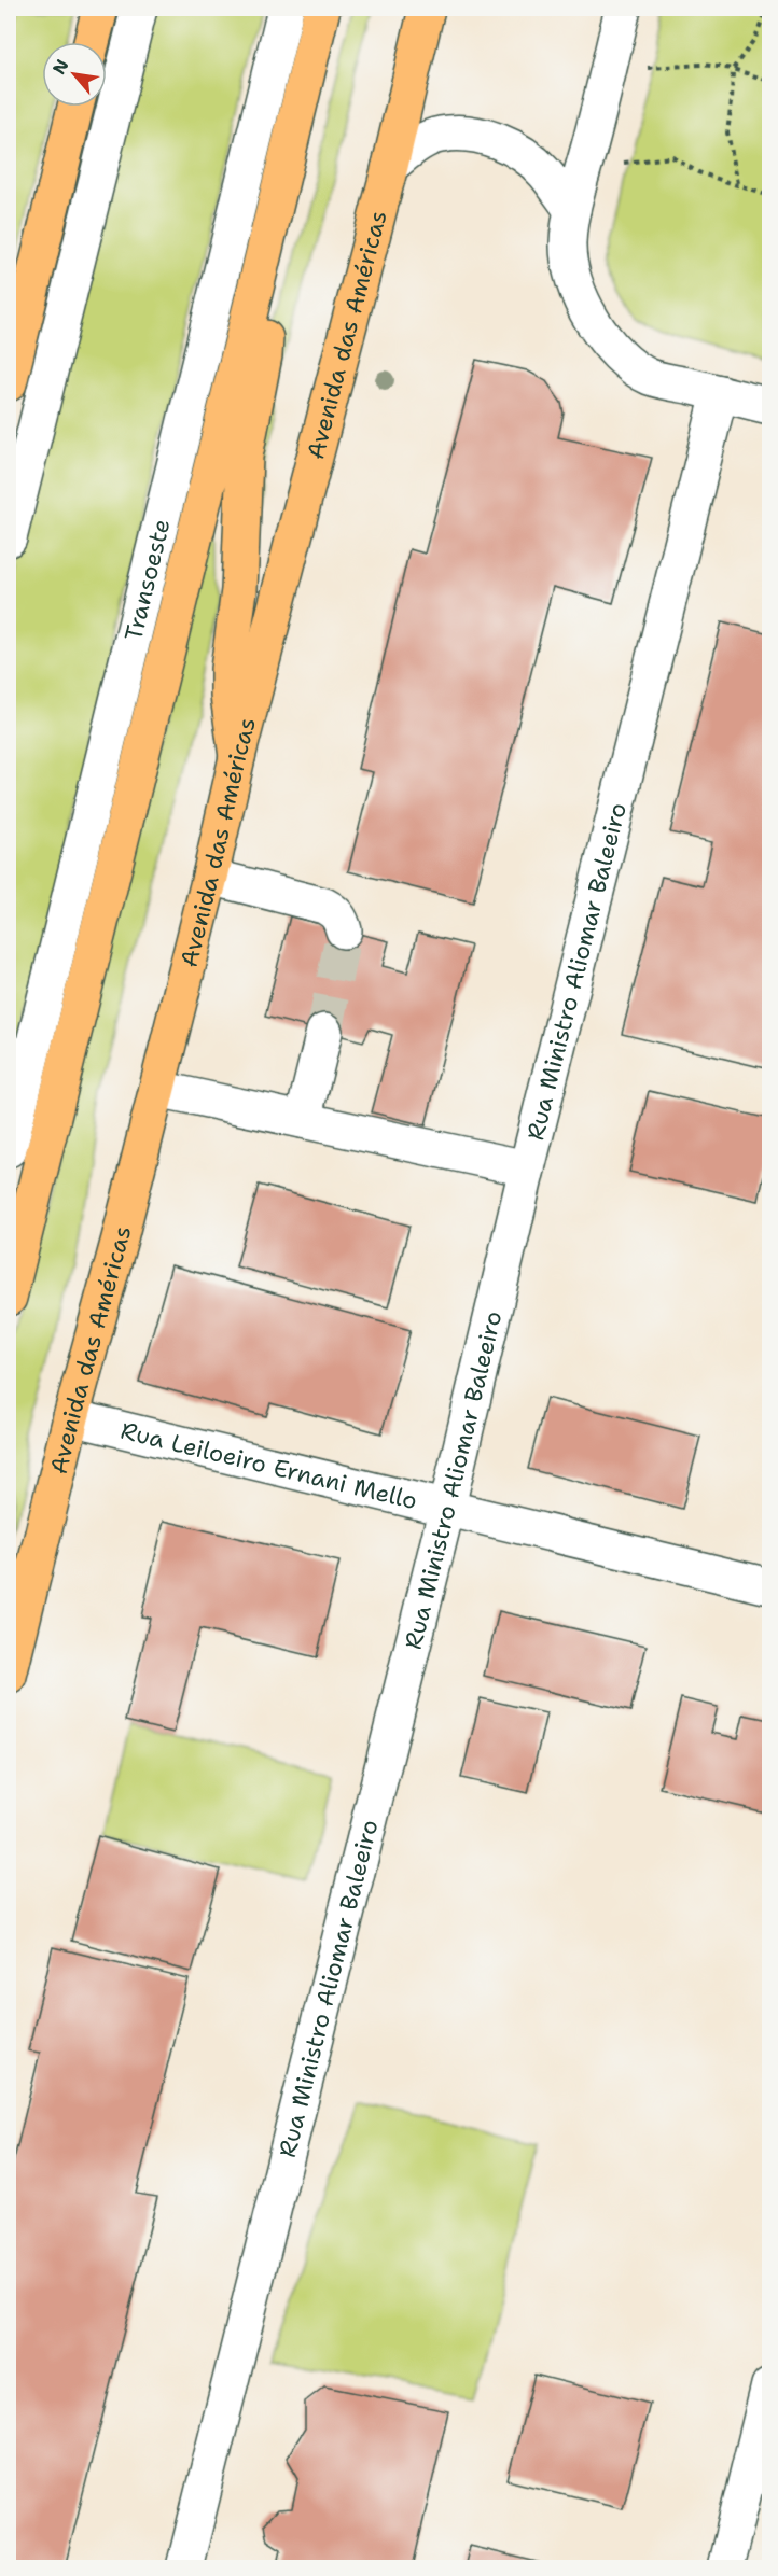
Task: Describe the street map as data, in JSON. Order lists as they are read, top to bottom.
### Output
{
  "streets": {
    "main road": ["Avenida das Américas"],
    "street": ["Transoeste", "Rua Ministro Aliomar Baleeiro", "Rua Leiloeiro Ernani Mello"]
  },
  "crossings": [
    ["Avenida das Américas", "Rua Leiloeiro Ernani Mello"],
    ["Rua Ministro Aliomar Baleeiro", "Rua Leiloeiro Ernani Mello"]
  ],
  "north": "top left"
}
